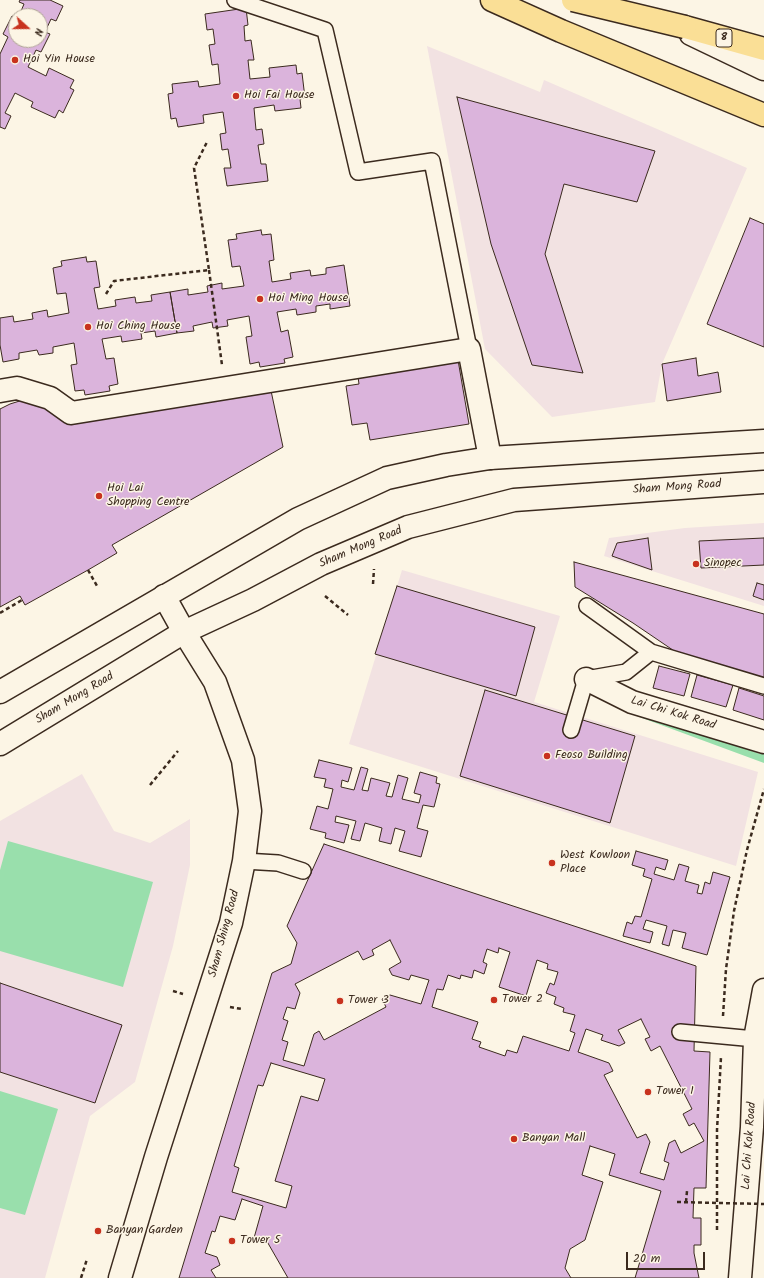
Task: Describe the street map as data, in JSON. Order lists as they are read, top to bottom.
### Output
{
  "streets": {
    "highway": ["8"],
    "street": ["Sham Mong Road", "Lai Chi Kok Road", "Sham Shing Road"]
  },
  "crossings": [
    ["Sham Mong Road", "Sham Shing Road"]
  ],
  "places": [
    "Hoi Yin House",
    "Hoi Fai House",
    "Hoi Ming House",
    "Hoi Ching House",
    "Hoi Lai Shopping Centre",
    "Sinopec",
    "Feoso Building",
    "West Kowloon Place",
    "Tower 2",
    "Tower 3",
    "Tower 1",
    "Banyan Mall",
    "Banyan Garden",
    "Tower 5"
  ],
  "scale_bar": "20 m",
  "north": "right"
}
